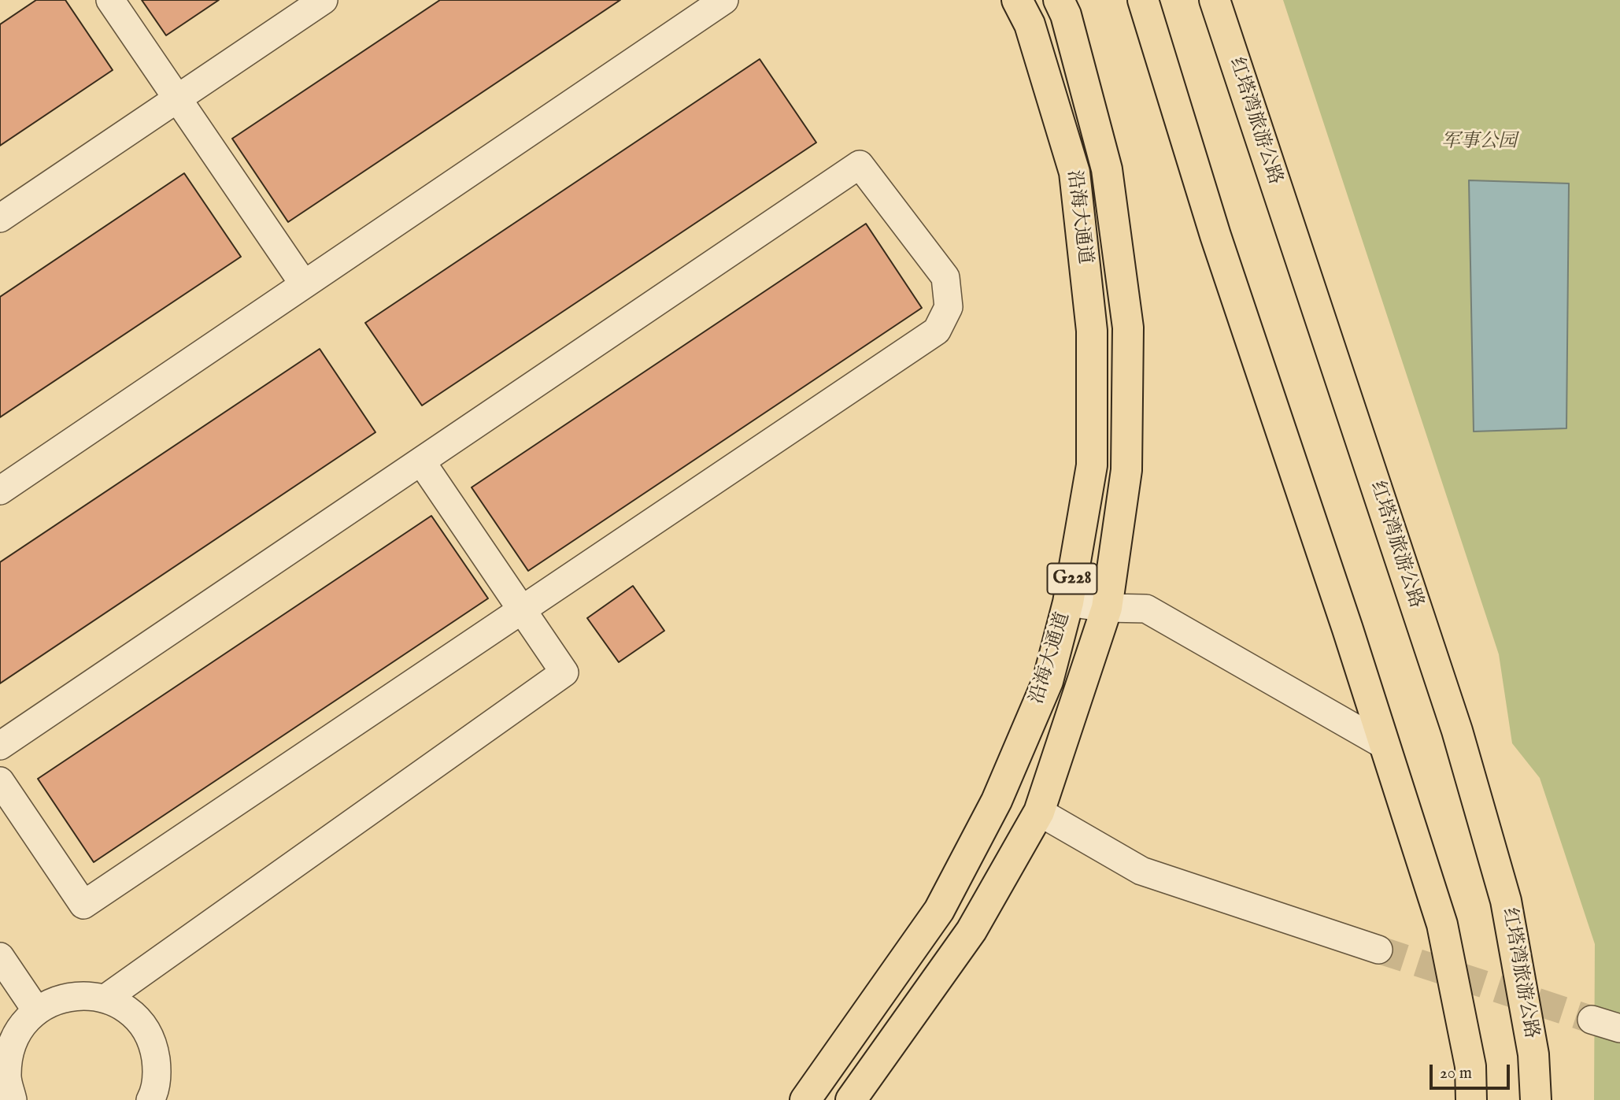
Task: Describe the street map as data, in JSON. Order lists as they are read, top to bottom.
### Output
{
  "streets": {
    "main road": ["红塔湾旅游公路", "沿海大通道", "G228"]
  },
  "parks": ["军事公园"],
  "scale_bar": "20 m"
}
